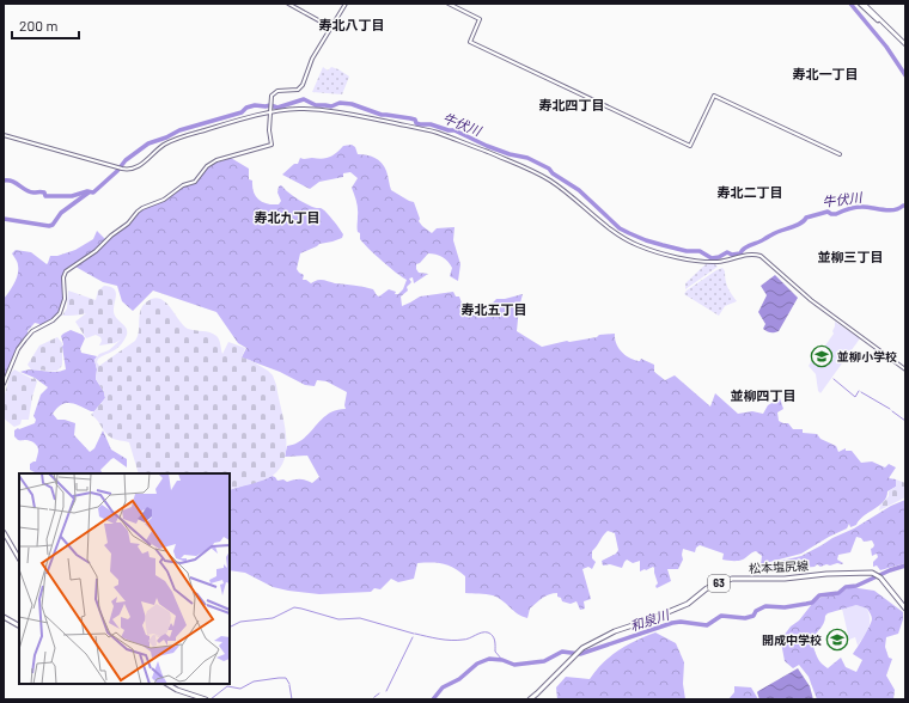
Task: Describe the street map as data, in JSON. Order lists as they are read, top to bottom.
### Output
{
  "streets": {
    "main road": ["松本塩尻線", "63"]
  },
  "districts": [
    "寿北八丁目",
    "寿北一丁目",
    "寿北四丁目",
    "寿北二丁目",
    "寿北九丁目",
    "並柳三丁目",
    "寿北五丁目",
    "並柳四丁目"
  ],
  "water": ["牛伏川", "和泉川"],
  "places": {
    "school or university": ["並柳小学校", "開成中学校"]
  },
  "scale_bar": "200 m"
}
